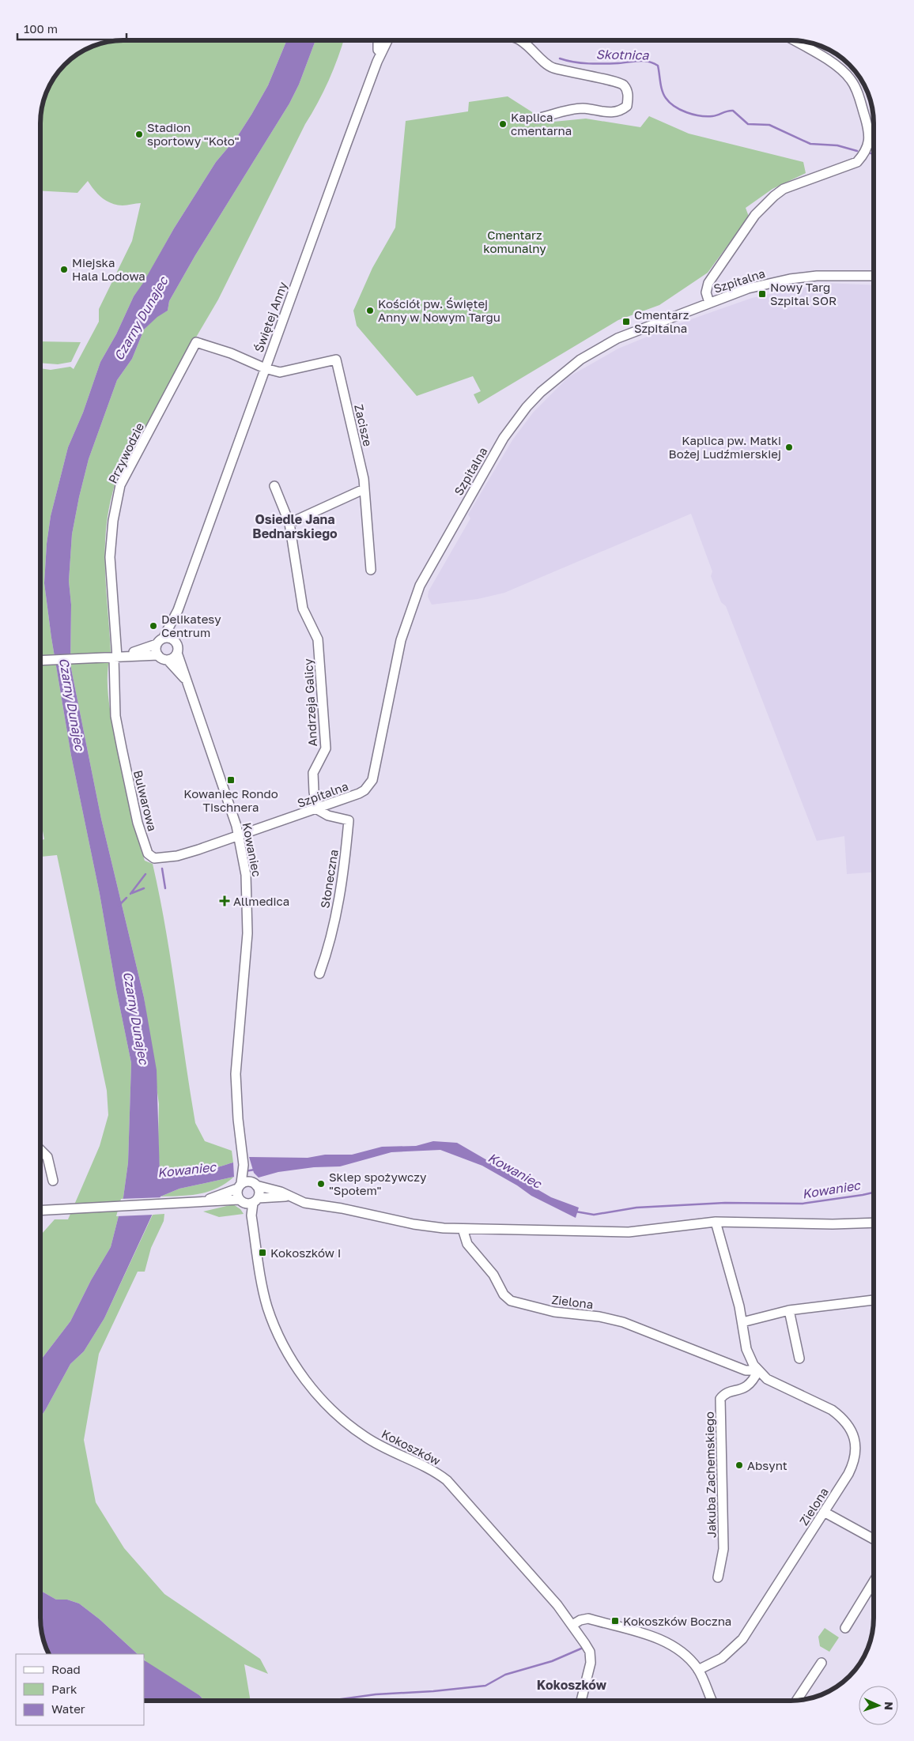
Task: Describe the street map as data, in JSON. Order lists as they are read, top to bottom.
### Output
{
  "streets": {
    "street": [
      "Szpitalna",
      "Świętej Anny",
      "Zacisze",
      "Przywodzie",
      "Andrzeja Galicy",
      "Bulwarowa",
      "Kowaniec",
      "Słoneczna",
      "Zielona",
      "Kokoszków",
      "Jakuba Zachemskiego"
    ]
  },
  "crossings": [
    ["Szpitalna", "Andrzeja Galicy"],
    ["Szpitalna", "Bulwarowa"],
    ["Szpitalna", "Kowaniec"],
    ["Szpitalna", "Słoneczna"],
    ["Świętej Anny", "Zacisze"],
    ["Świętej Anny", "Przywodzie"],
    ["Świętej Anny", "Kowaniec"],
    ["Zacisze", "Przywodzie"],
    ["Przywodzie", "Bulwarowa"],
    ["Andrzeja Galicy", "Słoneczna"],
    ["Bulwarowa", "Kowaniec"],
    ["Kowaniec", "Kokoszków"],
    ["Zielona", "Jakuba Zachemskiego"]
  ],
  "districts": ["Osiedle Jana Bednarskiego", "Kokoszków"],
  "water": ["Skotnica", "Czarny Dunajec", "Kowaniec"],
  "parks": ["Cmentarz komunalny"],
  "places": {
    "other": [
      "Kaplica cmentarna",
      "Stadion sportowy \"Koło\"",
      "Miejska Hala Lodowa",
      "Kościół pw. Świętej Anny w Nowym Targu",
      "Kaplica pw. Matki Bożej Ludźmierskiej",
      "Delikatesy Centrum",
      "Sklep spożywczy \"Społem\"",
      "Absynt"
    ],
    "transit": [
      "Nowy Targ Szpital SOR",
      "Cmentarz Szpitalna",
      "Kowaniec Rondo Tischnera",
      "Kokoszków I",
      "Kokoszków Boczna"
    ],
    "health": ["Allmedica"]
  },
  "legend": ["Road", "Park", "Water"],
  "scale_bar": "100 m",
  "north": "right"
}
